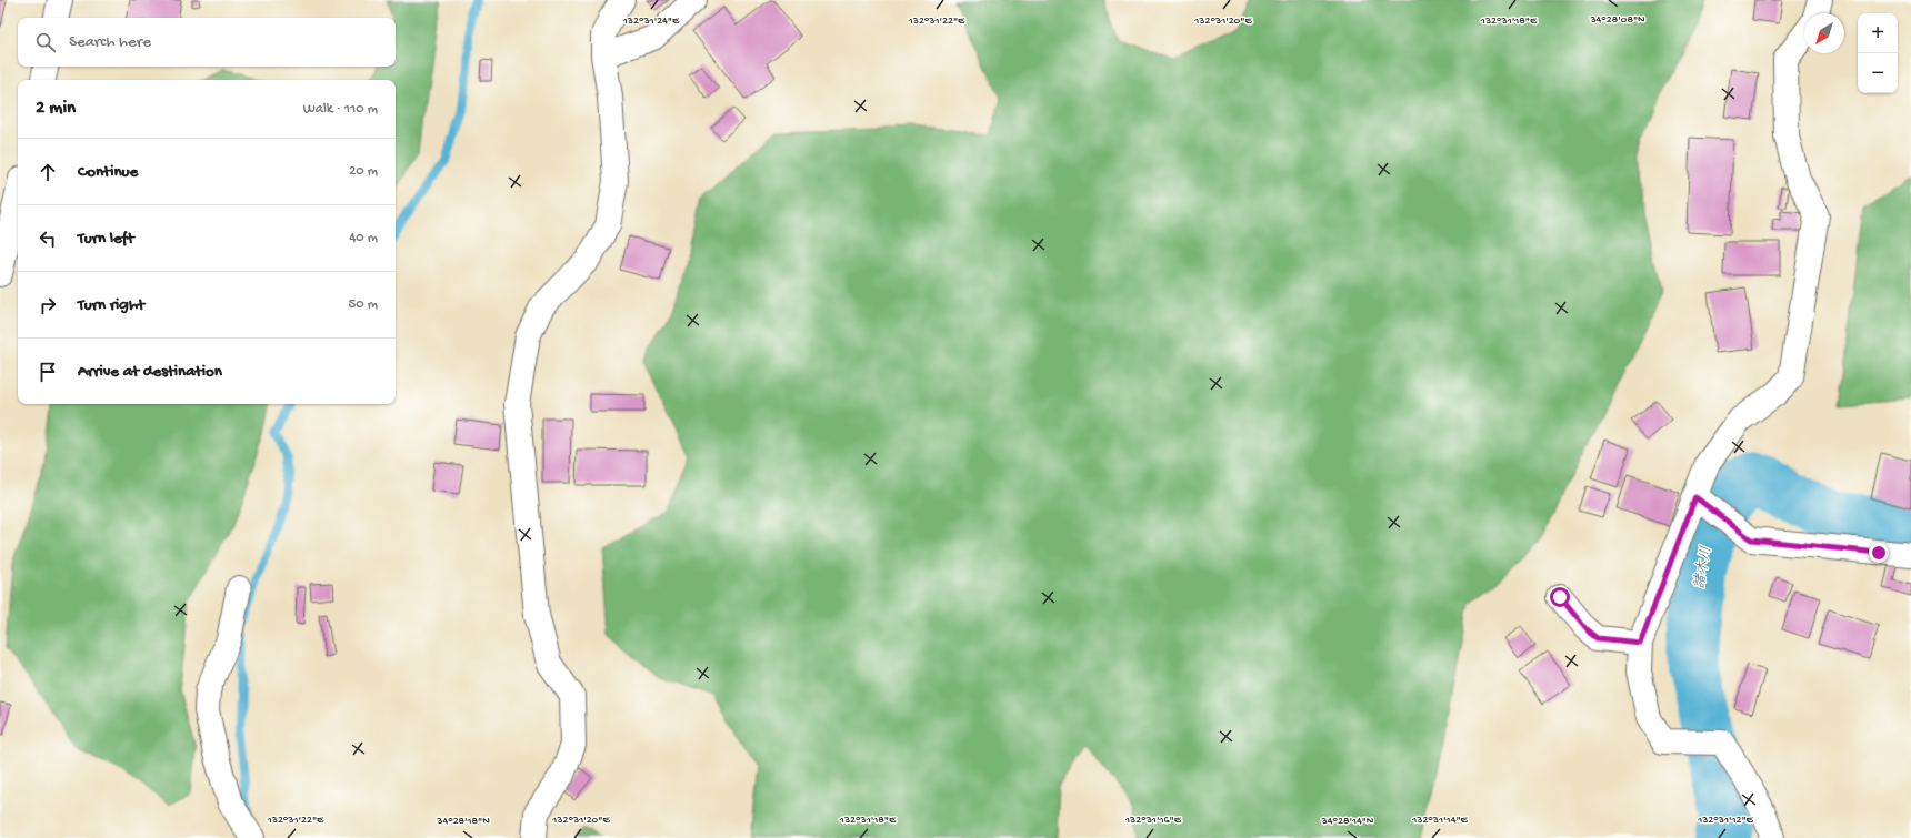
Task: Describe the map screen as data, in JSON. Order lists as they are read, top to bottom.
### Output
{
  "water": ["諸木川"],
  "north": "bottom left",
  "page": {
    "map_buttons": ["+", "−"],
    "search": "Search here",
    "heading": ["2 min", "Walk · 110 m"],
    "list": [
      ["Continue", "20 m"],
      ["Turn left", "40 m"],
      ["Turn right", "50 m"],
      "Arrive at destination"
    ]
  },
  "coordinates": [
    "34°28'08\"N",
    "132°31'24\"E",
    "132°31'22\"E",
    "132°31'18\"E",
    "132°31'20\"E",
    "132°31'16\"E",
    "132°31'14\"E",
    "132°31'12\"E",
    "34°28'18\"N",
    "34°28'14\"N"
  ]
}
